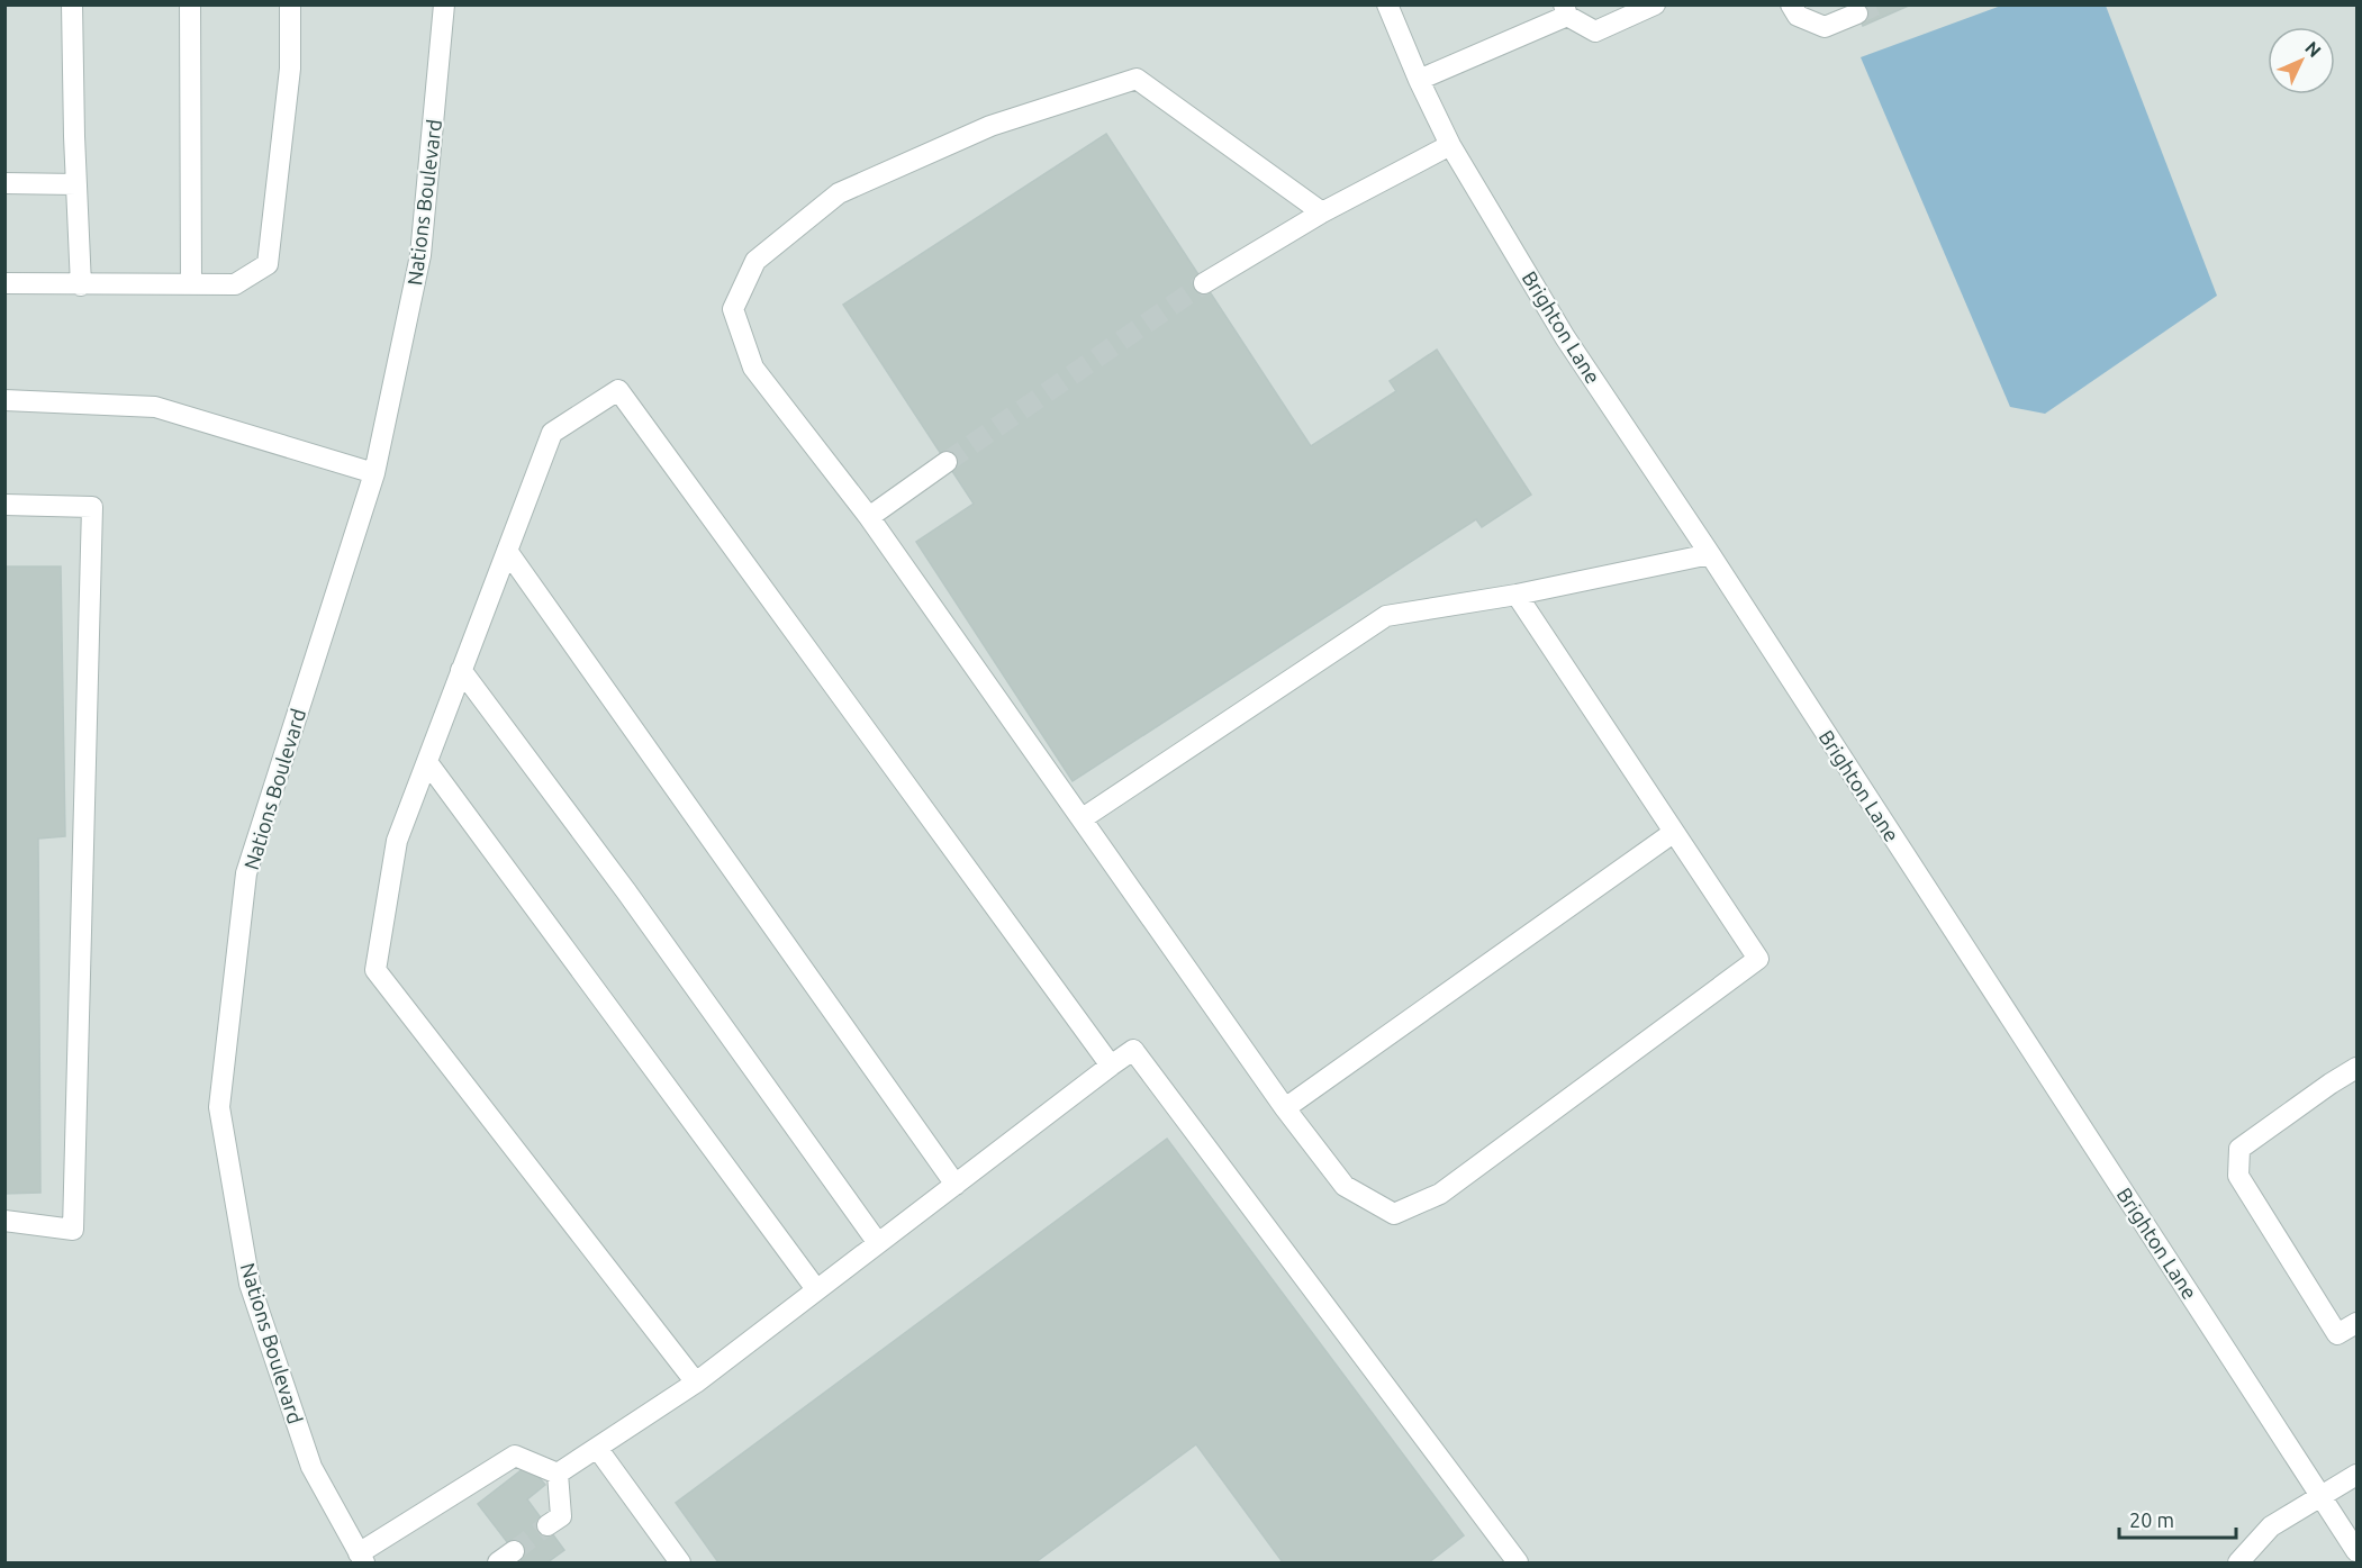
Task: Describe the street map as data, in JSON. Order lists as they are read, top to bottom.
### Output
{
  "streets": {
    "street": ["Nations Boulevard", "Brighton Lane"]
  },
  "scale_bar": "20 m",
  "north": "top right"
}
